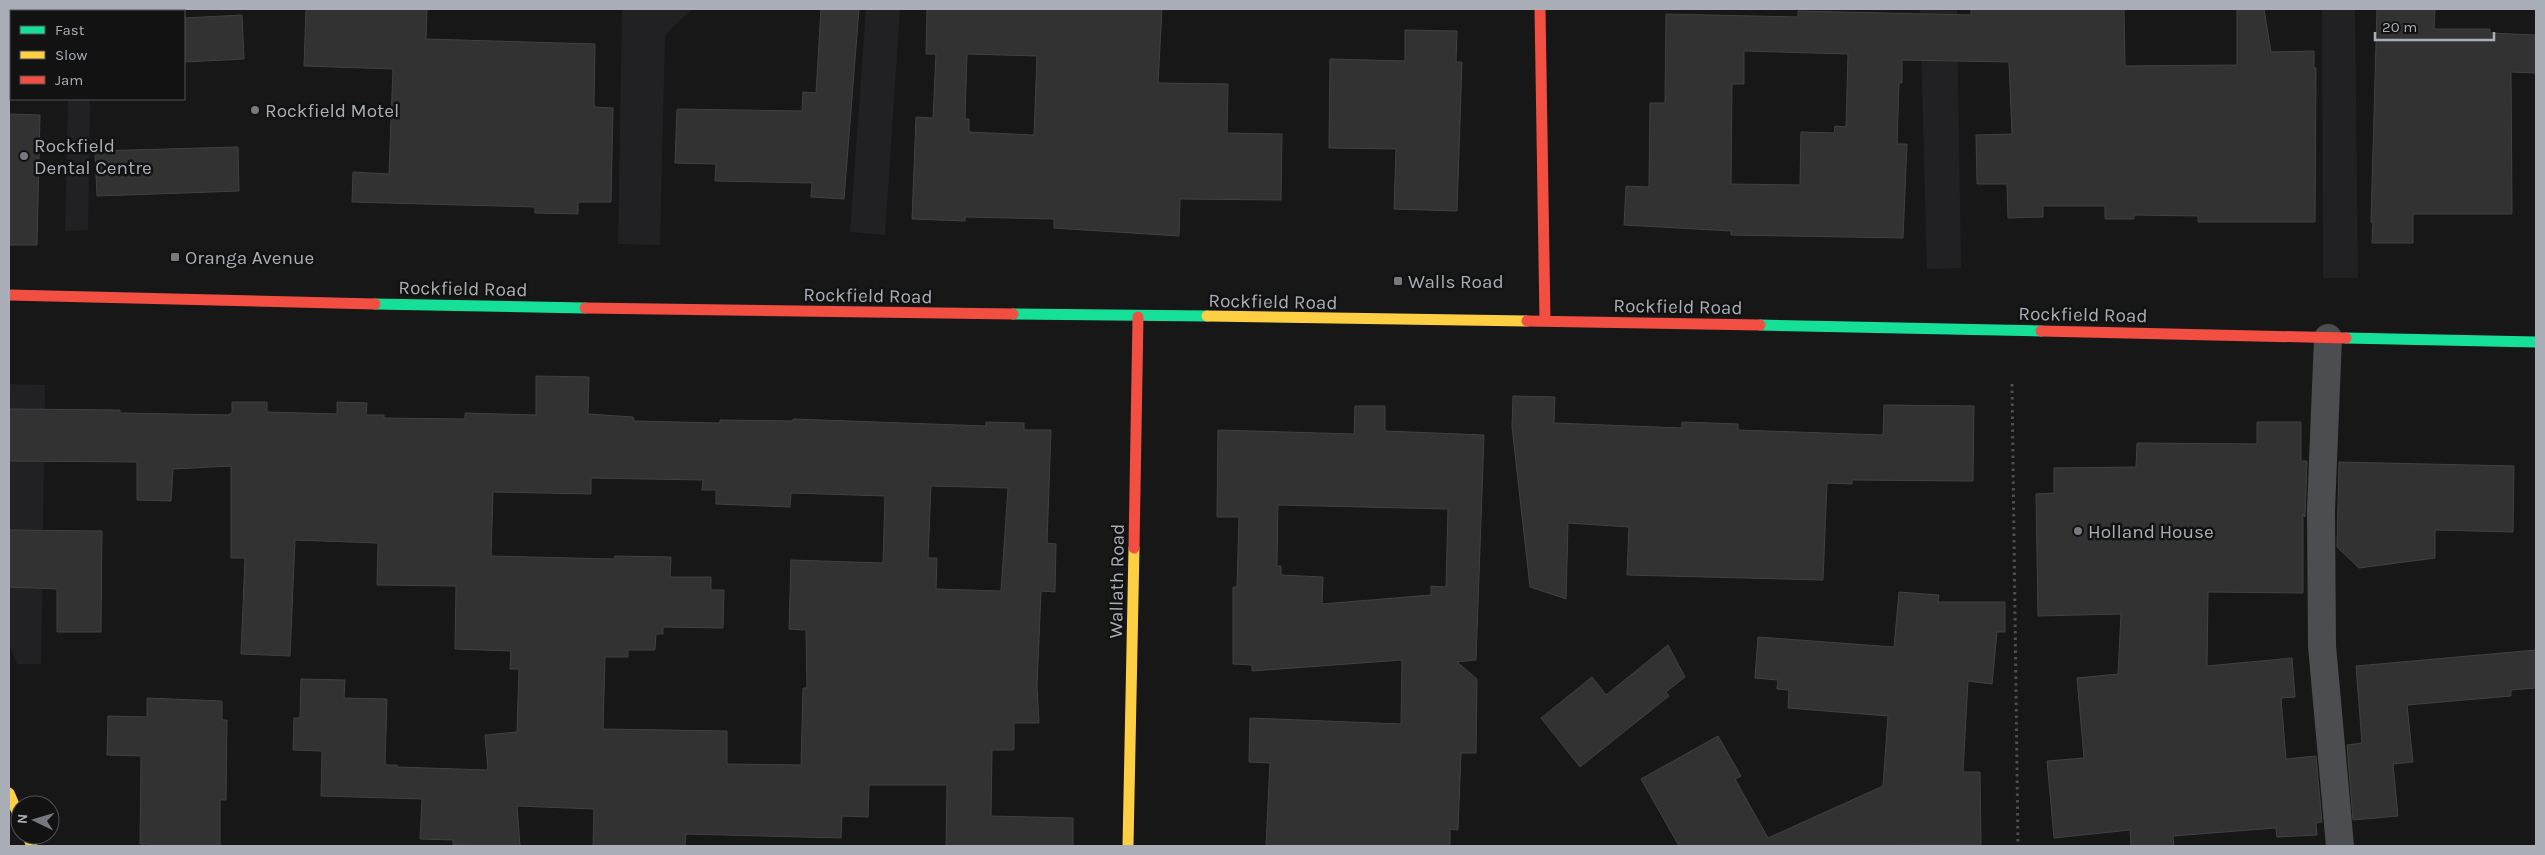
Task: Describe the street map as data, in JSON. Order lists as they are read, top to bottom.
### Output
{
  "streets": {
    "main road": ["Rockfield Road", "Wallath Road"]
  },
  "crossings": [
    ["Rockfield Road", "Wallath Road"]
  ],
  "places": {
    "other": ["Rockfield Motel", "Rockfield Dental Centre", "Holland House"],
    "transit": ["Oranga Avenue", "Walls Road"]
  },
  "legend": ["Fast", "Slow", "Jam"],
  "scale_bar": "20 m",
  "north": "left"
}
